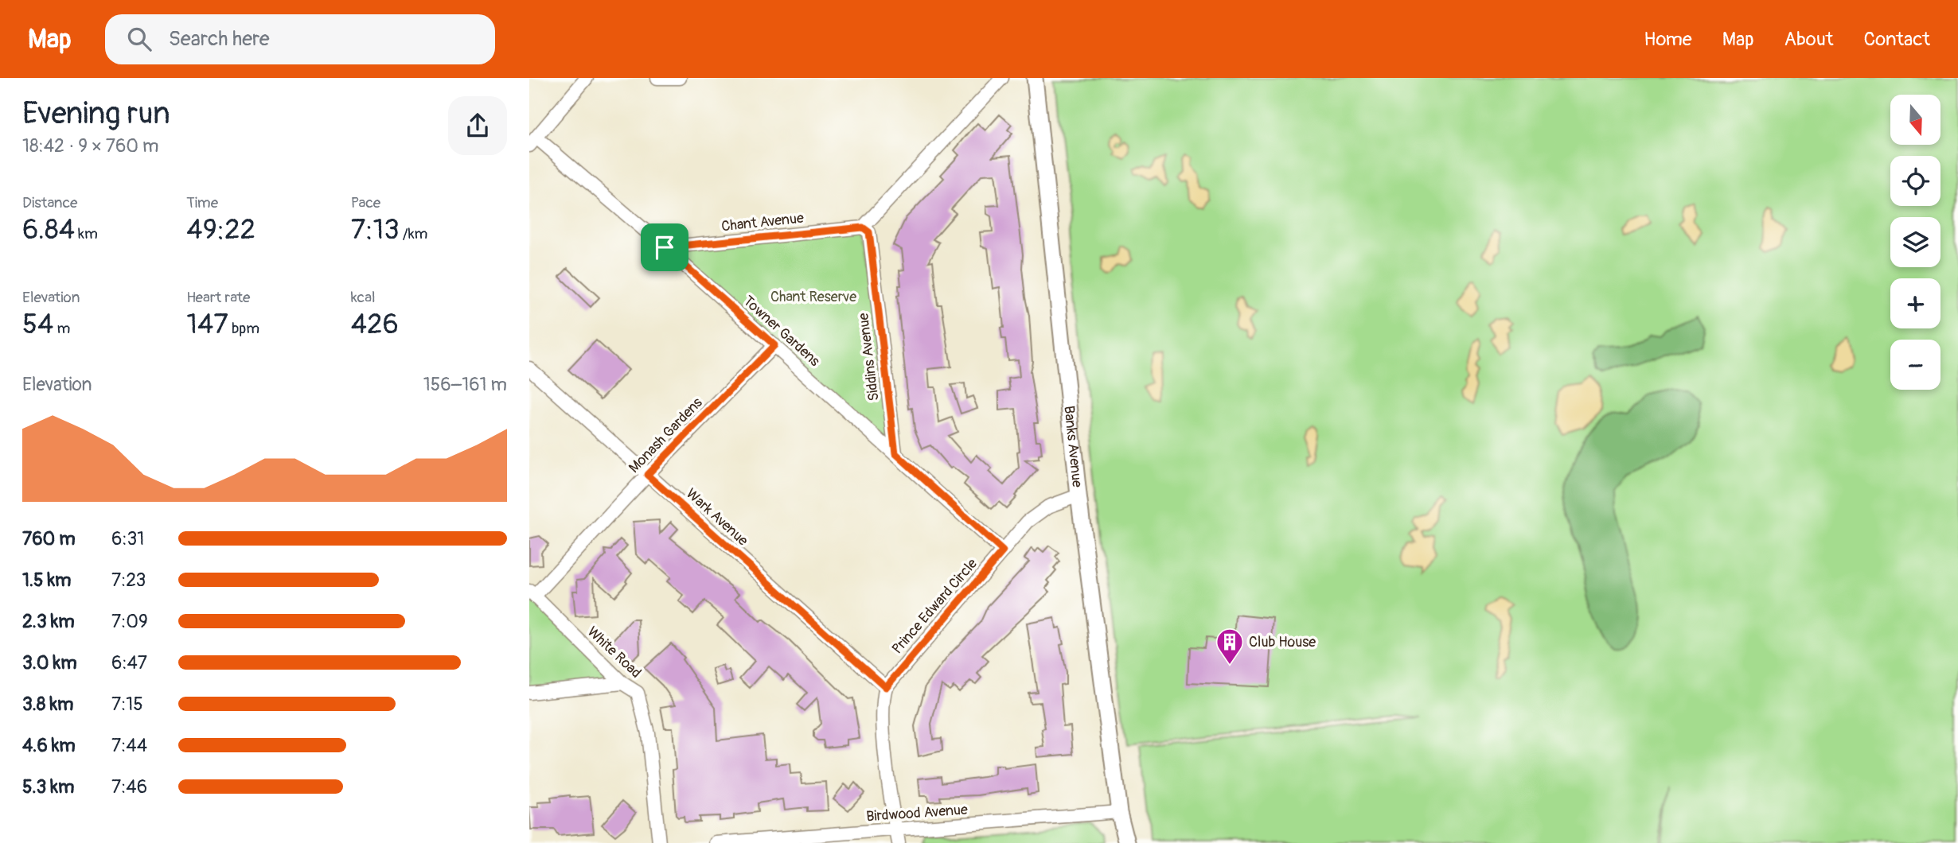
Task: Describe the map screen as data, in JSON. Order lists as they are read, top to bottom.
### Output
{
  "streets": {
    "street": [
      "Chant Avenue",
      "Towner Gardens",
      "Siddins Avenue",
      "Monash Gardens",
      "Banks Avenue",
      "Wark Avenue",
      "Prince Edward Circle",
      "White Road",
      "Birdwood Avenue"
    ]
  },
  "crossings": [
    ["Chant Avenue", "Towner Gardens"],
    ["Chant Avenue", "Siddins Avenue"],
    ["Towner Gardens", "Siddins Avenue"],
    ["Towner Gardens", "Monash Gardens"],
    ["Towner Gardens", "Prince Edward Circle"],
    ["Monash Gardens", "Wark Avenue"],
    ["Monash Gardens", "White Road"],
    ["Banks Avenue", "Prince Edward Circle"],
    ["Banks Avenue", "Birdwood Avenue"],
    ["Wark Avenue", "Prince Edward Circle"]
  ],
  "parks": ["Chant Reserve"],
  "places": {
    "building": ["Club House"]
  },
  "north": "bottom",
  "page": {
    "header": "Map",
    "search": "Search here",
    "nav": [
      "Home",
      "Map",
      "About",
      "Contact"
    ],
    "heading": ["Evening run", "18:42 · 9 × 760 m"],
    "map_buttons": ["+", "−"],
    "stats": [
      ["Distance", "6.84 km"],
      ["Time", "49:22"],
      ["Pace", "7:13 /km"],
      ["Elevation", "54 m"],
      ["Heart rate", "147 bpm"],
      ["kcal", "426"]
    ],
    "chart": ["Elevation", "156–161 m"],
    "list": [
      {
        "name": "760 m",
        "note": "6:31"
      },
      {
        "name": "1.5 km",
        "note": "7:23"
      },
      {
        "name": "2.3 km",
        "note": "7:09"
      },
      {
        "name": "3.0 km",
        "note": "6:47"
      },
      {
        "name": "3.8 km",
        "note": "7:15"
      },
      {
        "name": "4.6 km",
        "note": "7:44"
      },
      {
        "name": "5.3 km",
        "note": "7:46"
      }
    ]
  }
}
